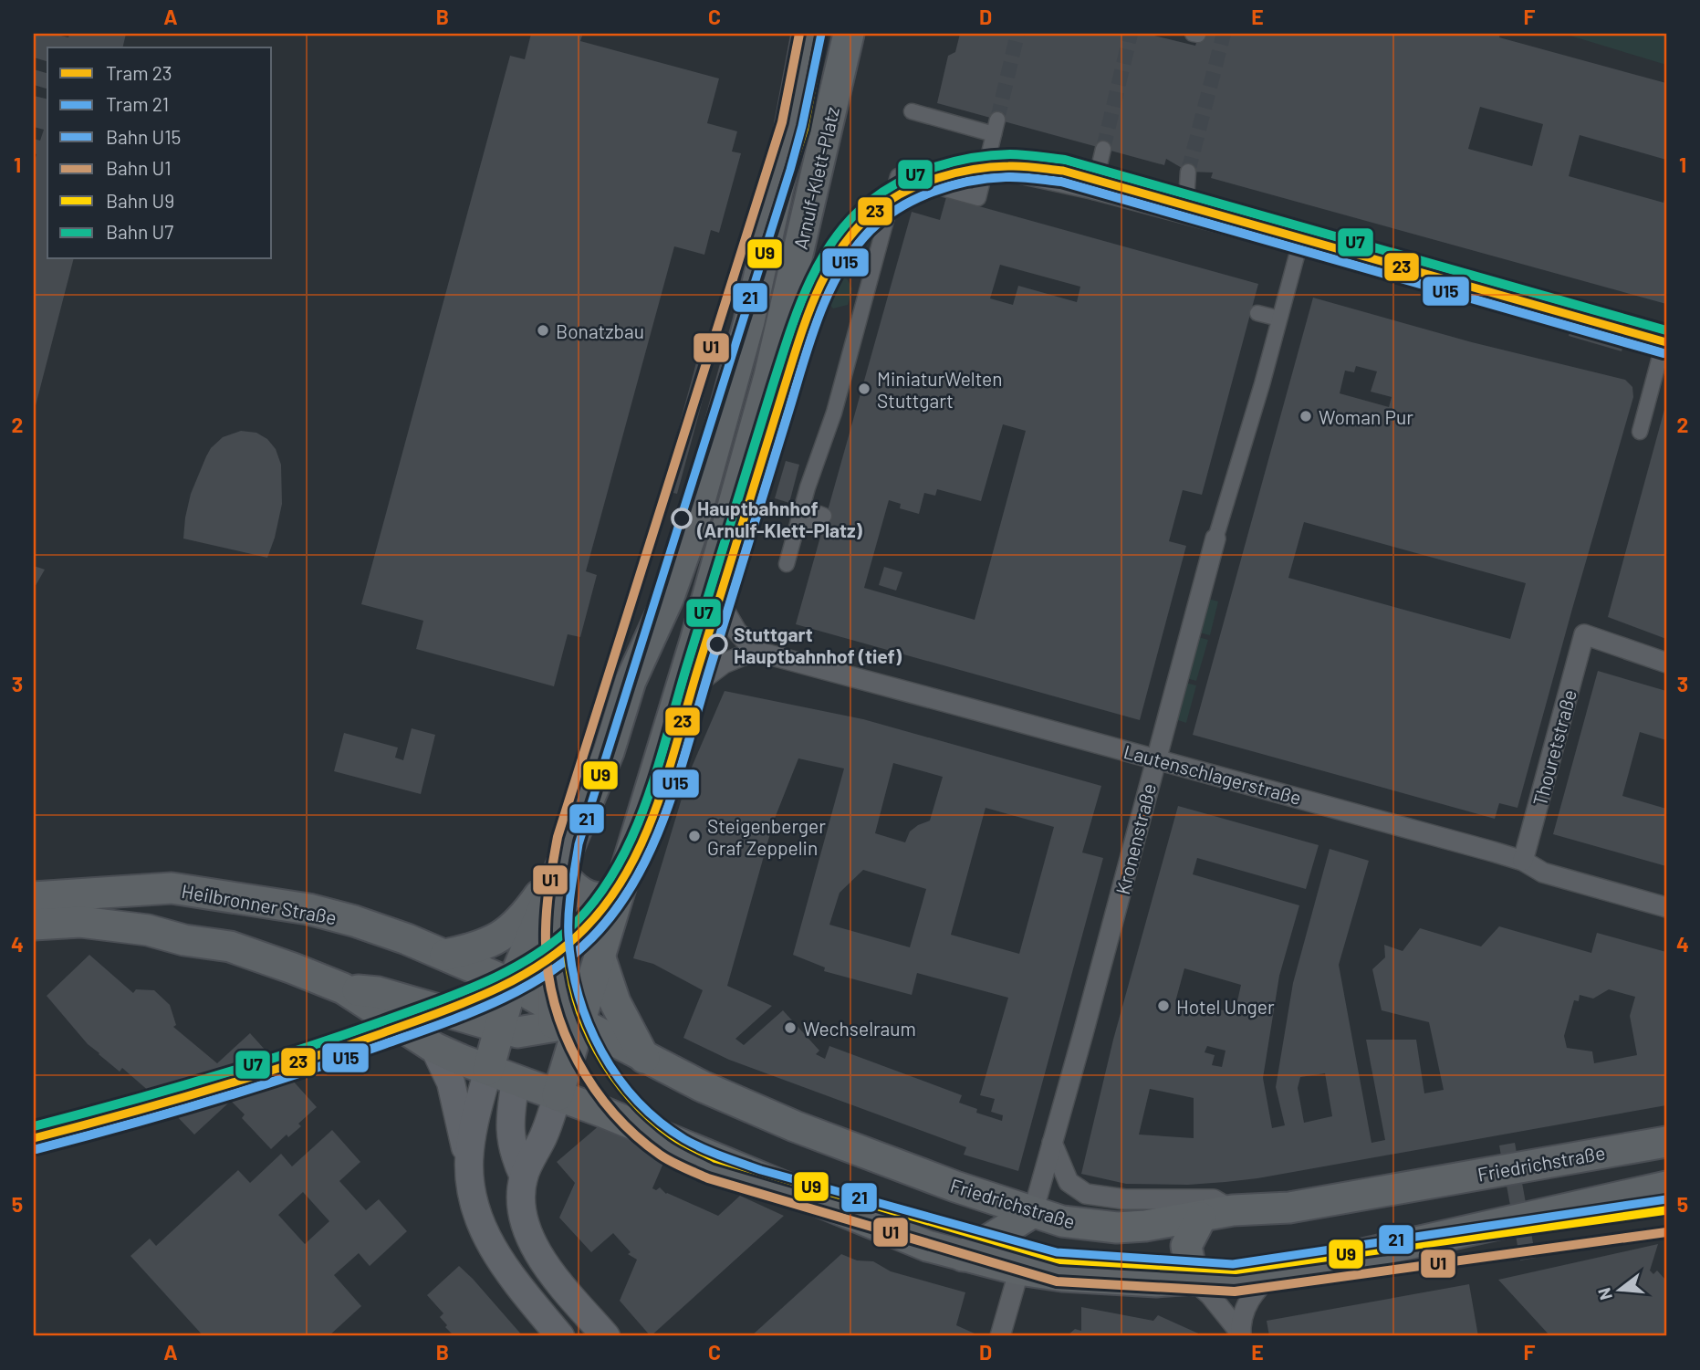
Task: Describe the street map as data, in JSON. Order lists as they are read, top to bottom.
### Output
{
  "streets": {
    "main road": ["Arnulf-Klett-Platz", "Heilbronner Straße", "Friedrichstraße"],
    "street": ["Thouretstraße", "Lautenschlagerstraße", "Kronenstraße"]
  },
  "crossings": [
    ["Arnulf-Klett-Platz", "Heilbronner Straße"],
    ["Arnulf-Klett-Platz", "Friedrichstraße"],
    ["Thouretstraße", "Lautenschlagerstraße"],
    ["Lautenschlagerstraße", "Kronenstraße"],
    ["Kronenstraße", "Friedrichstraße"],
    ["Heilbronner Straße", "Friedrichstraße"]
  ],
  "places": [
    "Bonatzbau",
    "MiniaturWelten Stuttgart",
    "Woman Pur",
    "Hauptbahnhof (Arnulf-Klett-Platz)",
    "Stuttgart Hauptbahnhof (tief)",
    "Steigenberger Graf Zeppelin",
    "Hotel Unger",
    "Wechselraum"
  ],
  "lines": [
    "tram line 21",
    "rail line U1",
    "rail line U9",
    "rail line U7",
    "tram line 23",
    "rail line U15"
  ],
  "legend": [
    "Tram 23",
    "Tram 21",
    "Bahn U15",
    "Bahn U1",
    "Bahn U9",
    "Bahn U7"
  ],
  "north": "left",
  "grid": {
    "columns": [
      "A",
      "B",
      "C",
      "D",
      "E",
      "F"
    ],
    "rows": [
      "1",
      "2",
      "3",
      "4",
      "5"
    ]
  }
}
